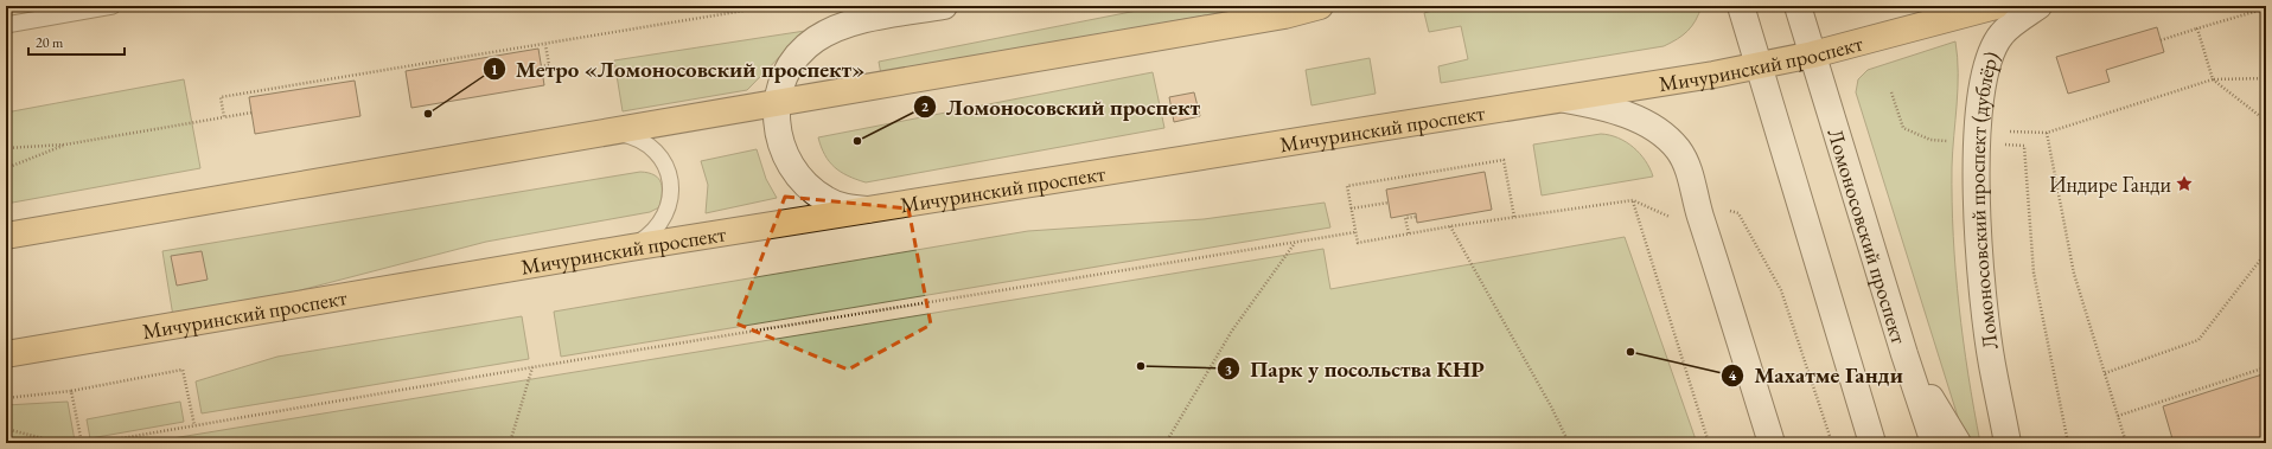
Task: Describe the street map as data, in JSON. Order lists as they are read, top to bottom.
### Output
{
  "streets": {
    "main road": ["Мичуринский проспект", "Ломоносовский проспект (дублёр)", "Ломоносовский проспект"]
  },
  "crossings": [
    ["Мичуринский проспект", "Ломоносовский проспект"]
  ],
  "places": {
    "other": [
      "Метро «Ломоносовский проспект»",
      "Ломоносовский проспект",
      "Махатме Ганди",
      "Парк у посольства КНР"
    ],
    "place": ["Индире Ганди"]
  },
  "scale_bar": "20 m"
}
